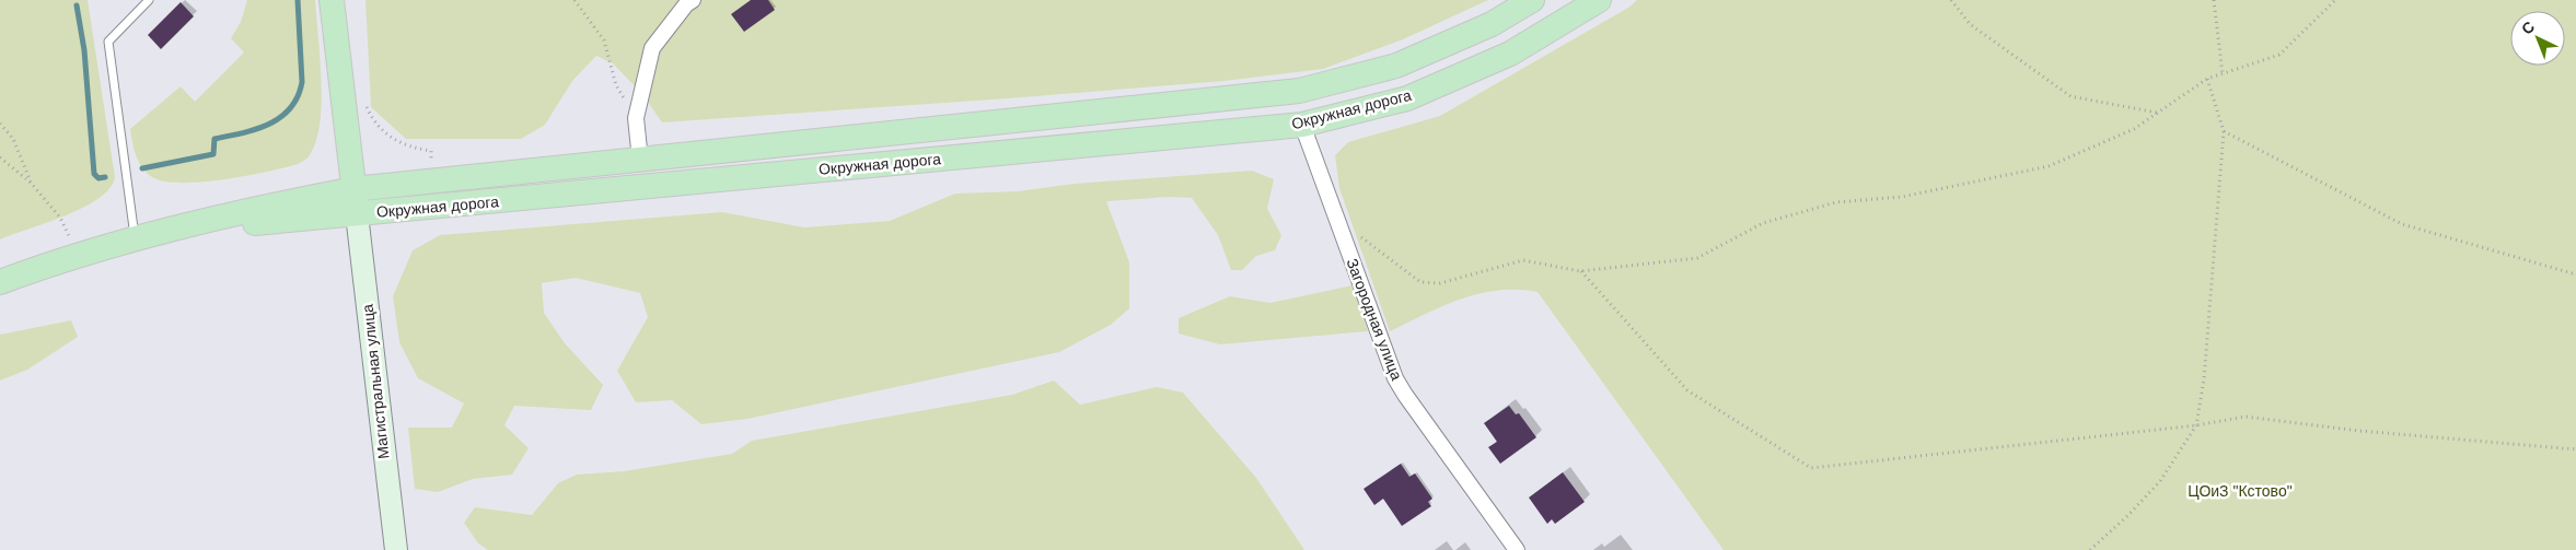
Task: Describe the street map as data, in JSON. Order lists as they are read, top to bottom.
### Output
{
  "streets": {
    "main road": ["Окружная дорога", "Магистральная улица"],
    "street": ["Загородная улица"]
  },
  "crossings": [
    ["Окружная дорога", "Загородная улица"],
    ["Окружная дорога", "Магистральная улица"]
  ],
  "parks": ["ЦОиЗ \"Кстово\""],
  "north": "top left"
}
